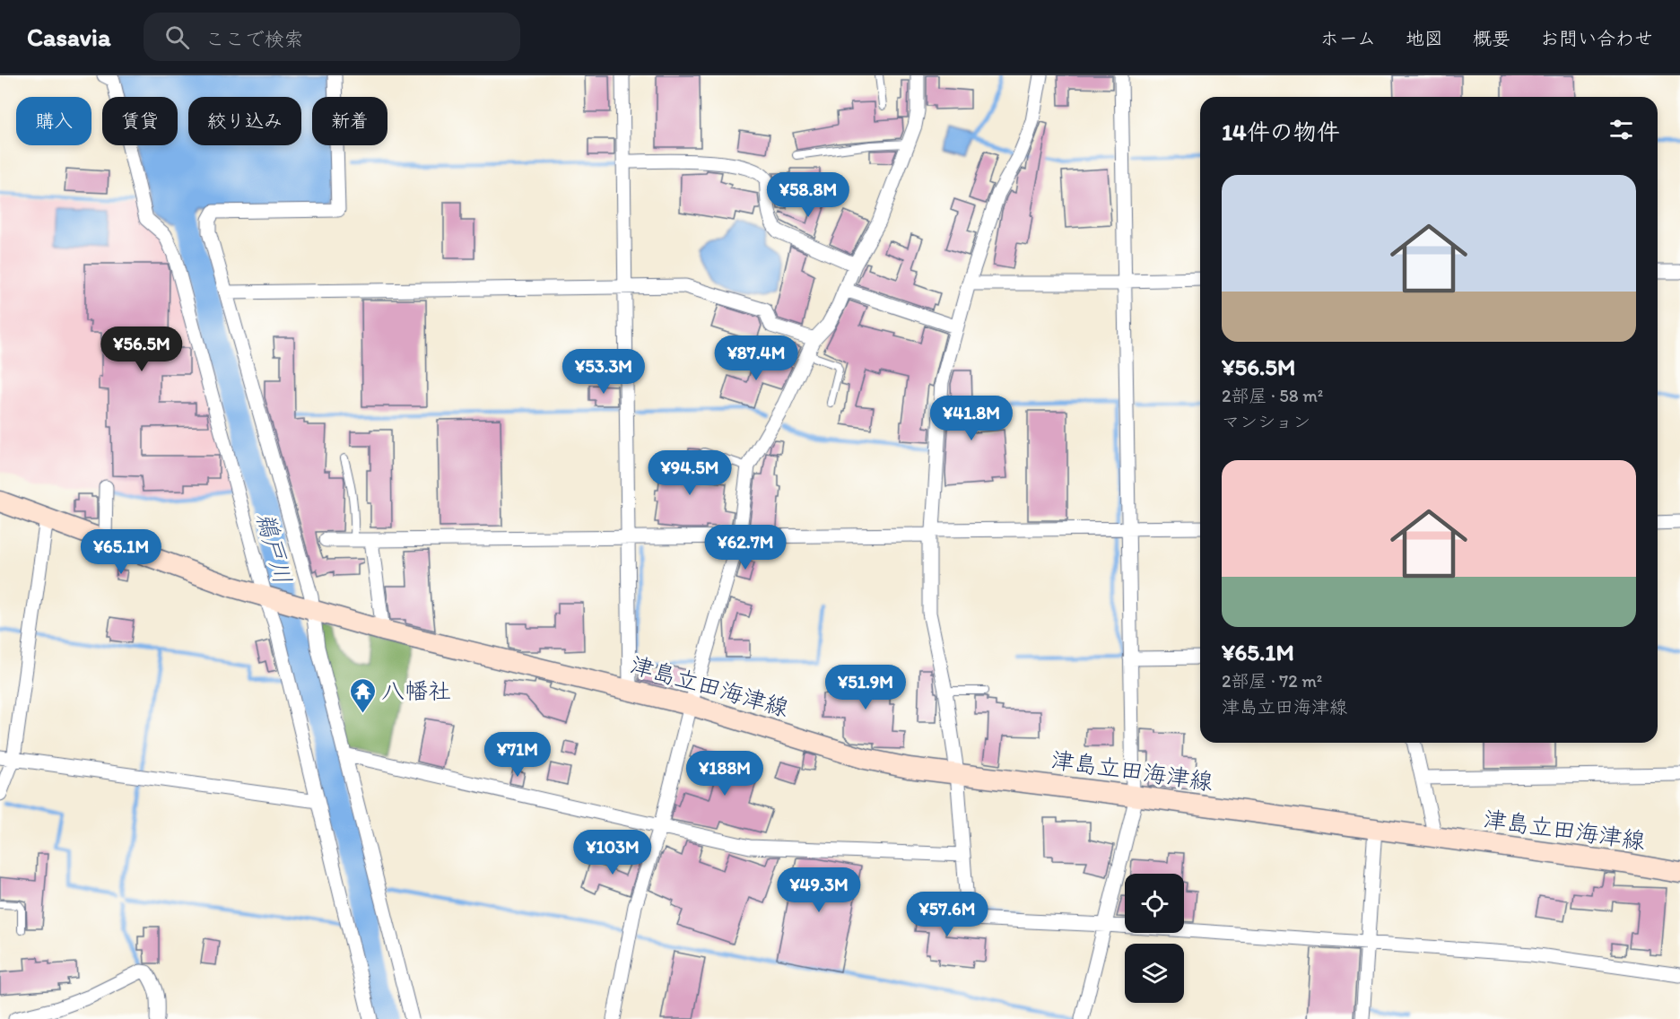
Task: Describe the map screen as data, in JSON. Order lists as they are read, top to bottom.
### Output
{
  "streets": {
    "main road": ["津島立田海津線"]
  },
  "water": ["鵜戸川"],
  "places": {
    "temple": ["八幡社"]
  },
  "page": {
    "header": "Casavia",
    "search": "ここで検索",
    "nav": [
      "ホーム",
      "地図",
      "概要",
      "お問い合わせ"
    ],
    "chip": [
      "購入",
      "賃貸",
      "絞り込み",
      "新着"
    ],
    "heading": "14件の物件",
    "list": [
      {
        "name": "¥56.5M",
        "note": "2部屋 · 58 m² · マンション"
      },
      {
        "name": "¥65.1M",
        "note": "2部屋 · 72 m² · 津島立田海津線"
      }
    ],
    "price": [
      "¥58.8M",
      "¥56.5M",
      "¥87.4M",
      "¥53.3M",
      "¥41.8M",
      "¥94.5M",
      "¥62.7M",
      "¥65.1M",
      "¥51.9M",
      "¥71M",
      "¥188M",
      "¥103M",
      "¥49.3M",
      "¥57.6M"
    ]
  }
}
